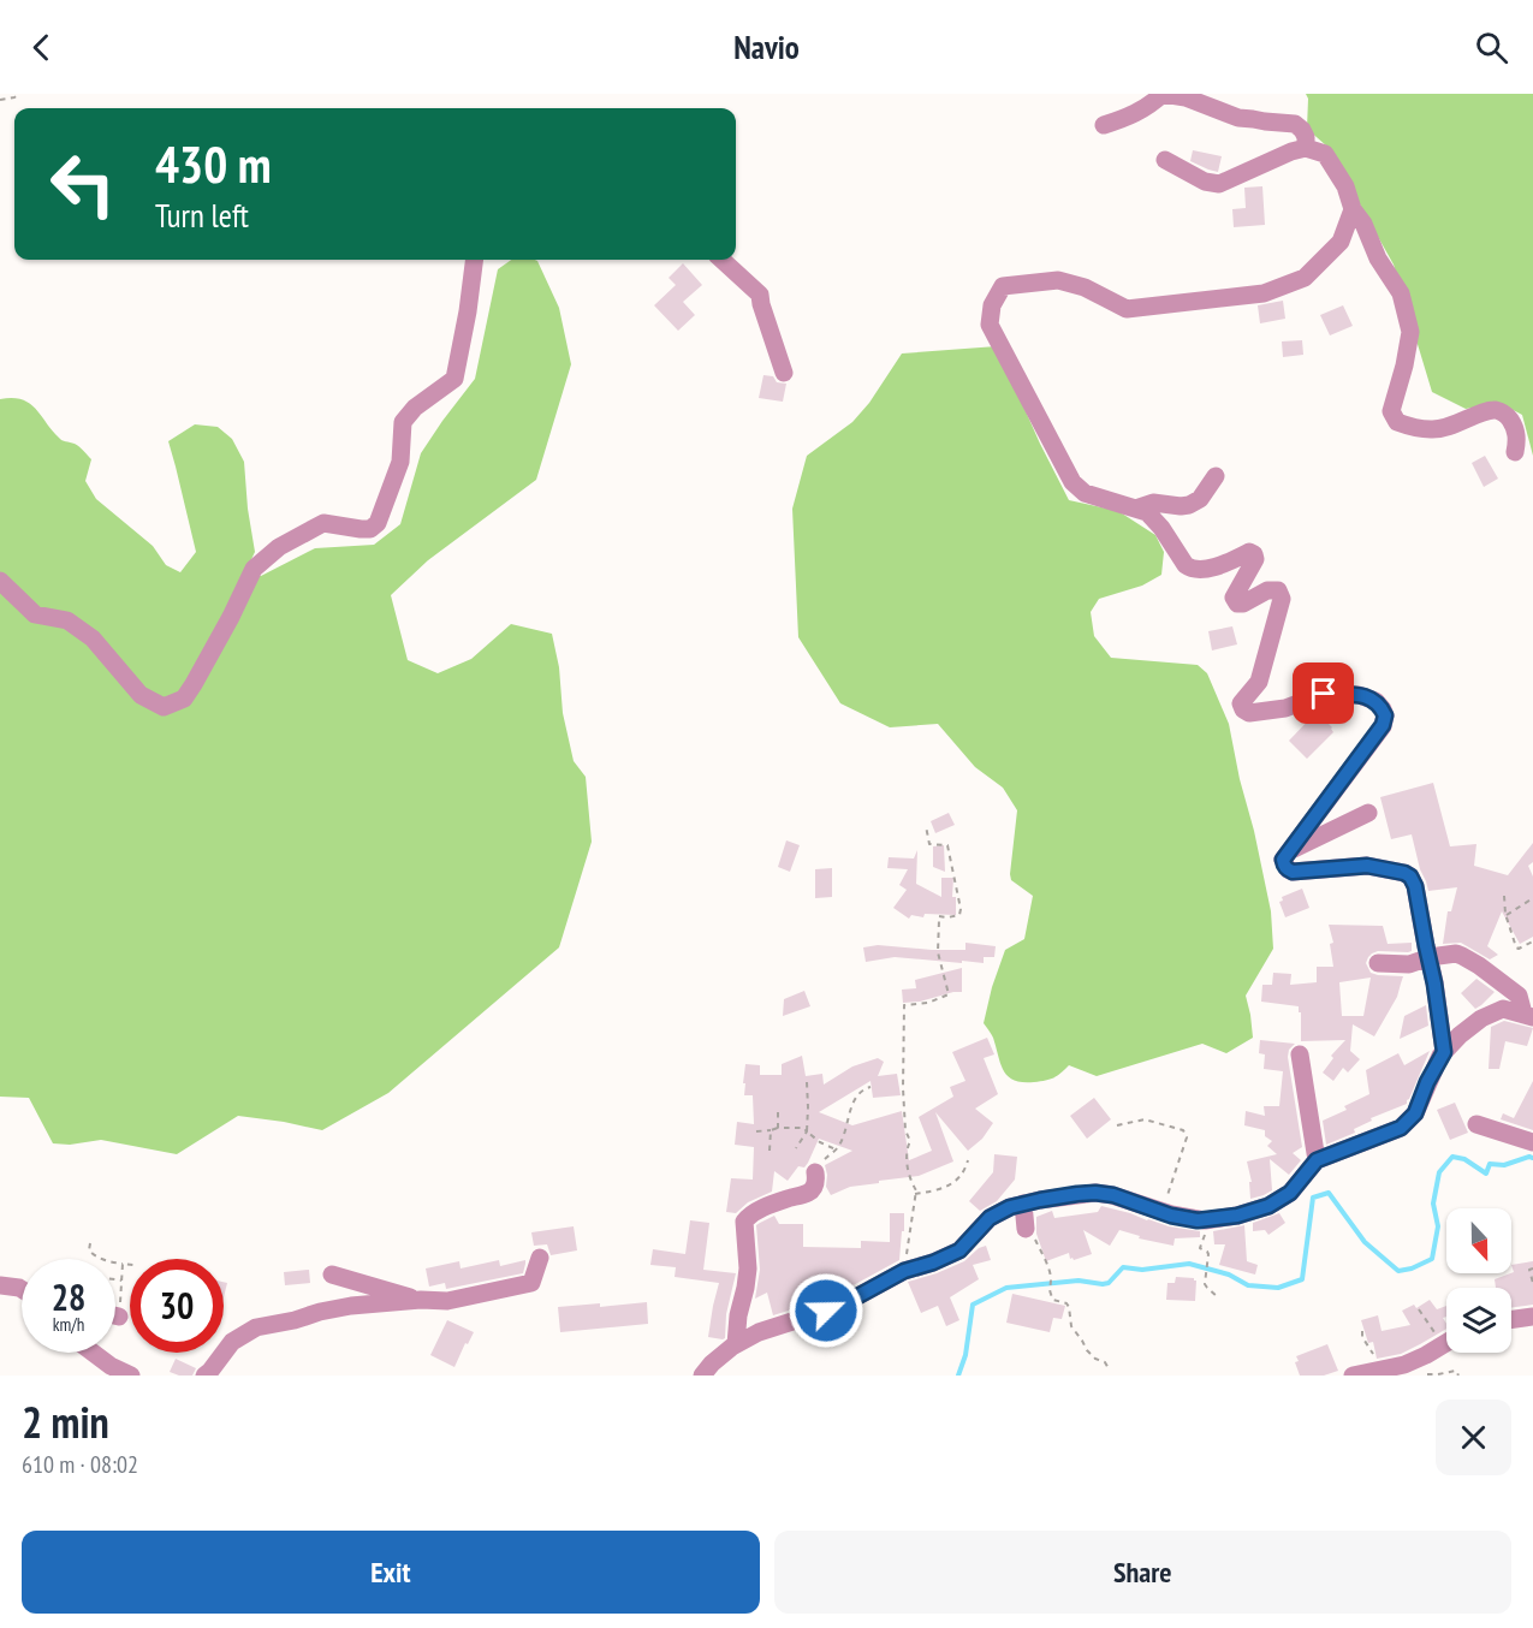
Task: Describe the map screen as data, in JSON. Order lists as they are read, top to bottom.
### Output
{
  "north": "bottom",
  "page": {
    "header": "Navio",
    "turn": ["430 m", "Turn left"],
    "speed": "28 km/h",
    "limit": "30",
    "heading": ["2 min", "610 m · 08:02"],
    "buttons": ["Exit", "Share"]
  }
}
